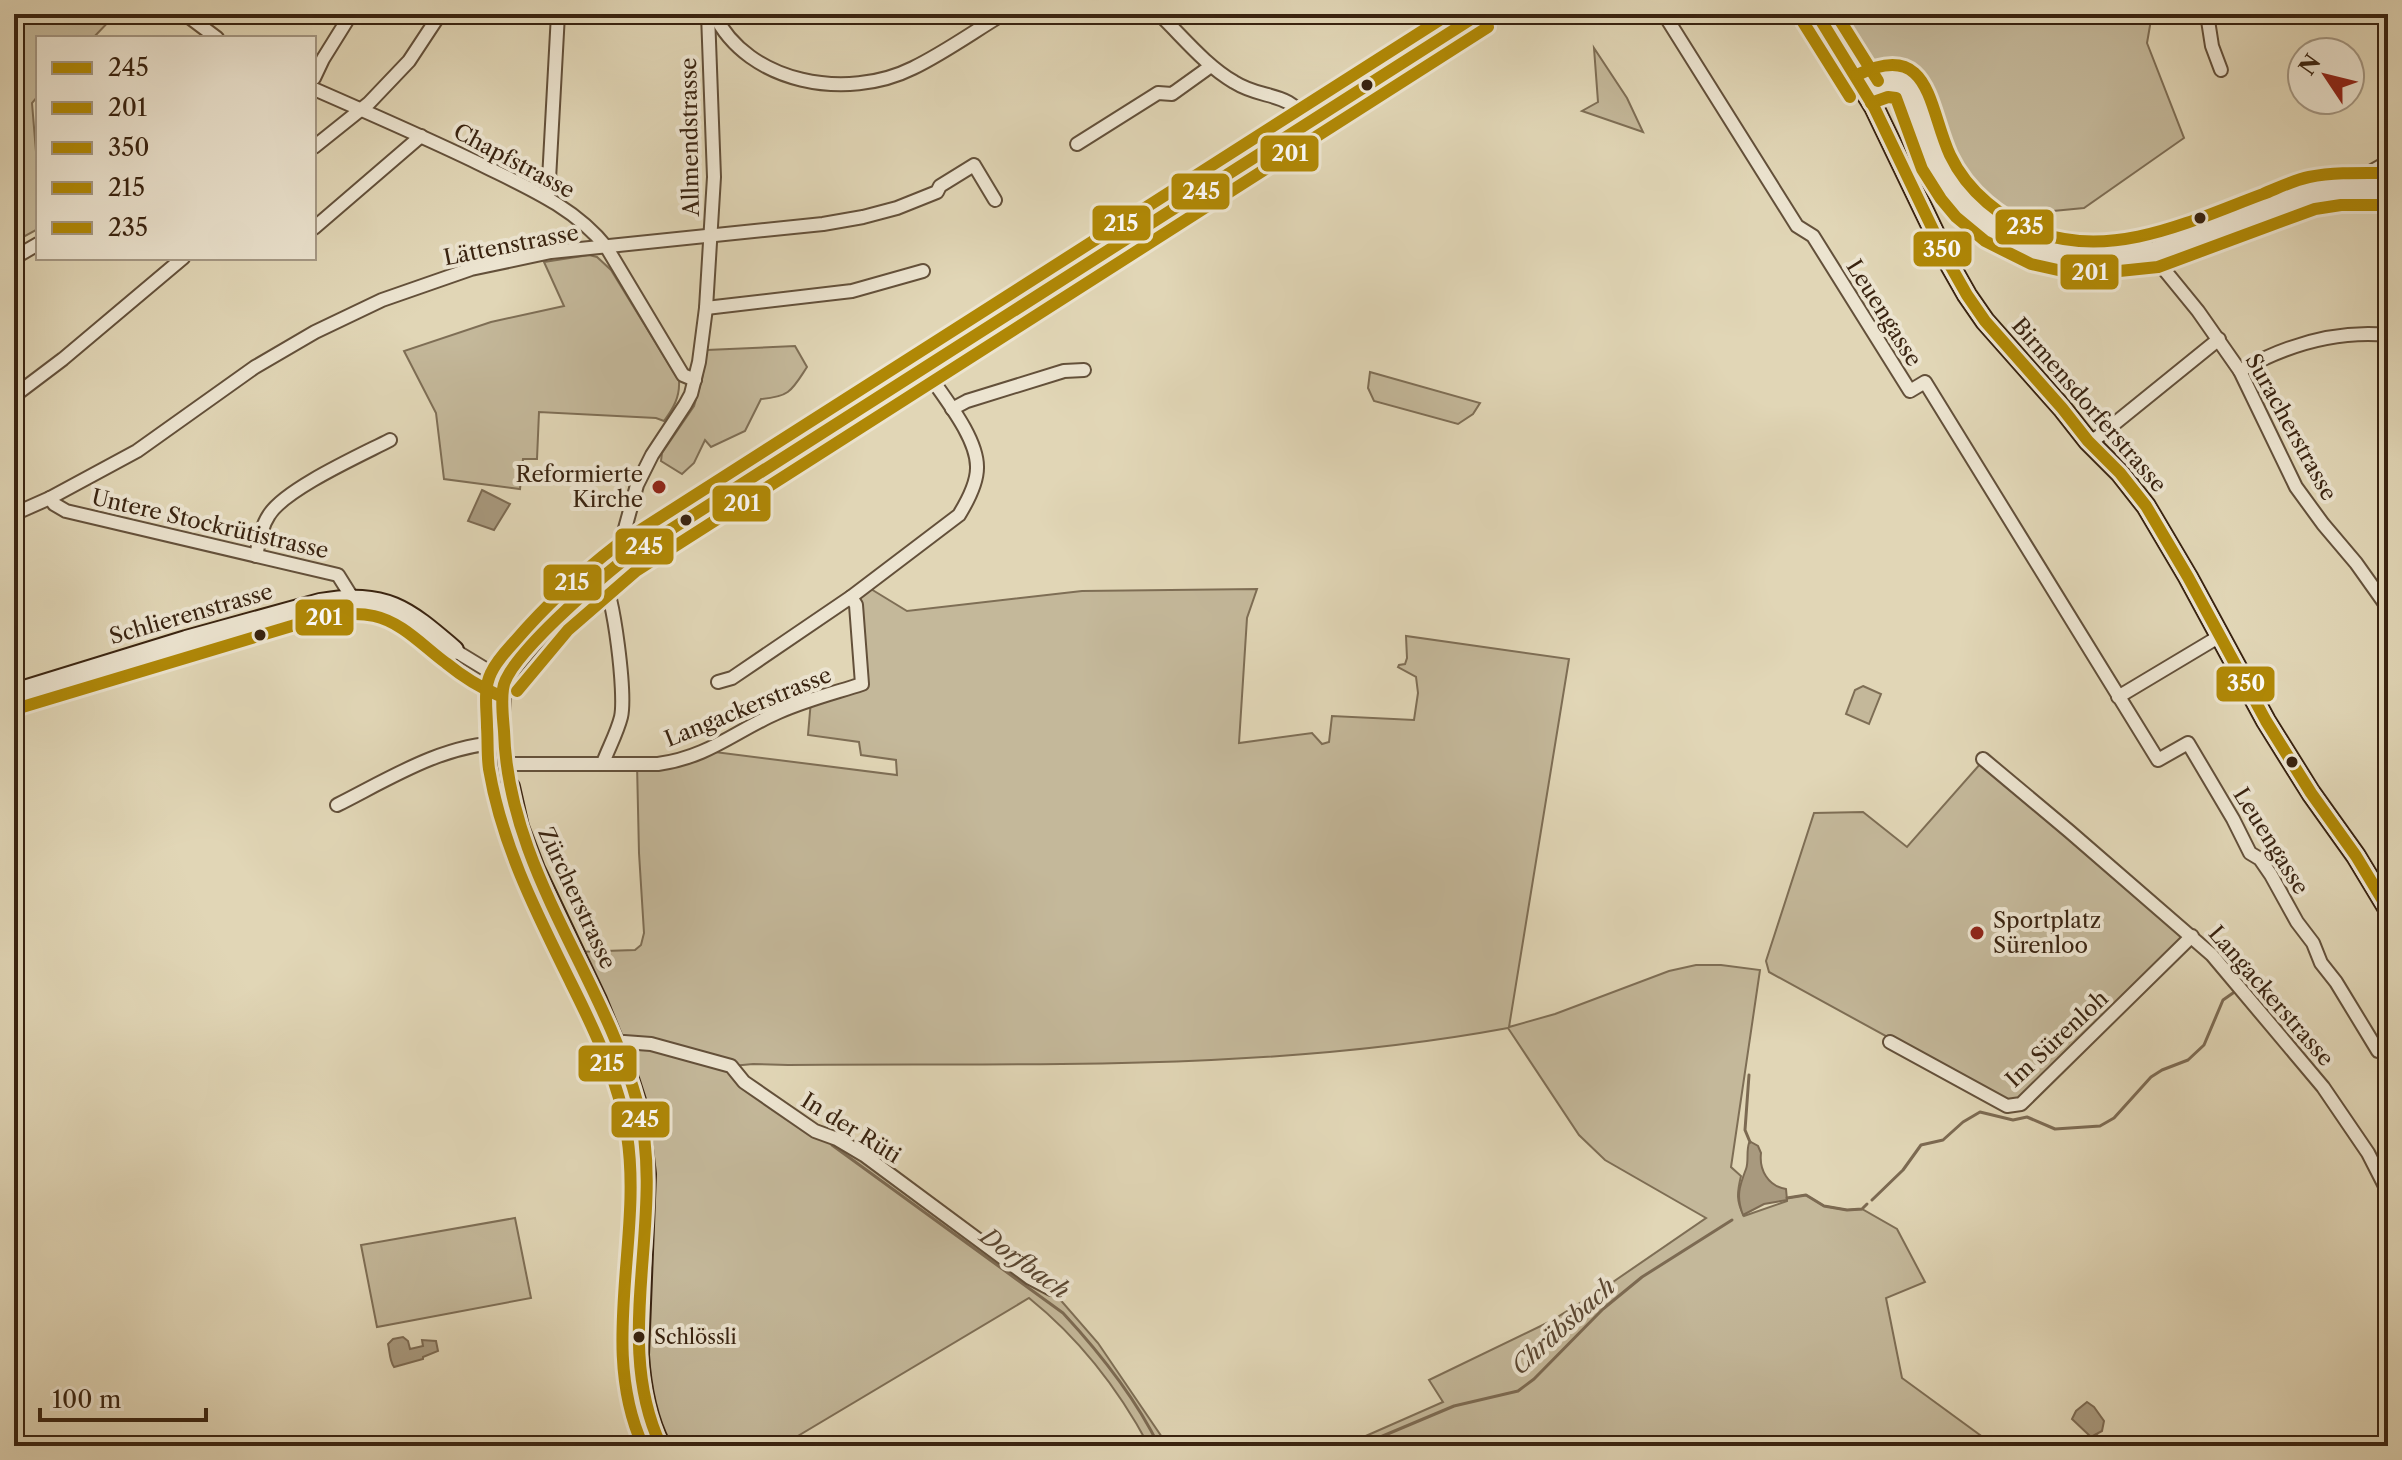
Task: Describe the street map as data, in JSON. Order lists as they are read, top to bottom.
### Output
{
  "streets": {
    "street": [
      "Allmendstrasse",
      "Chapfstrasse",
      "Lättenstrasse",
      "Leuengasse",
      "Birmensdorferstrasse",
      "Suracherstrasse",
      "Untere Stockrütistrasse",
      "Schlierenstrasse",
      "Langackerstrasse",
      "Zürcherstrasse",
      "Im Sürenloh",
      "In der Rüti"
    ]
  },
  "crossings": [
    ["Allmendstrasse", "Chapfstrasse"],
    ["Allmendstrasse", "Lättenstrasse"],
    ["Chapfstrasse", "Lättenstrasse"],
    ["Lättenstrasse", "Untere Stockrütistrasse"],
    ["Birmensdorferstrasse", "Suracherstrasse"],
    ["Untere Stockrütistrasse", "Schlierenstrasse"],
    ["Schlierenstrasse", "Zürcherstrasse"],
    ["Langackerstrasse", "Zürcherstrasse"],
    ["Langackerstrasse", "Im Sürenloh"],
    ["Zürcherstrasse", "In der Rüti"]
  ],
  "water": ["Dorfbach", "Chräbsbach"],
  "places": ["Reformierte Kirche", "Sportplatz Sürenloo", "Schlössli"],
  "lines": [
    "transit line 245",
    "transit line 350",
    "transit line 215",
    "transit line 235",
    "transit line 201"
  ],
  "legend": [
    "245",
    "201",
    "350",
    "215",
    "235"
  ],
  "scale_bar": "100 m",
  "north": "top left"
}
